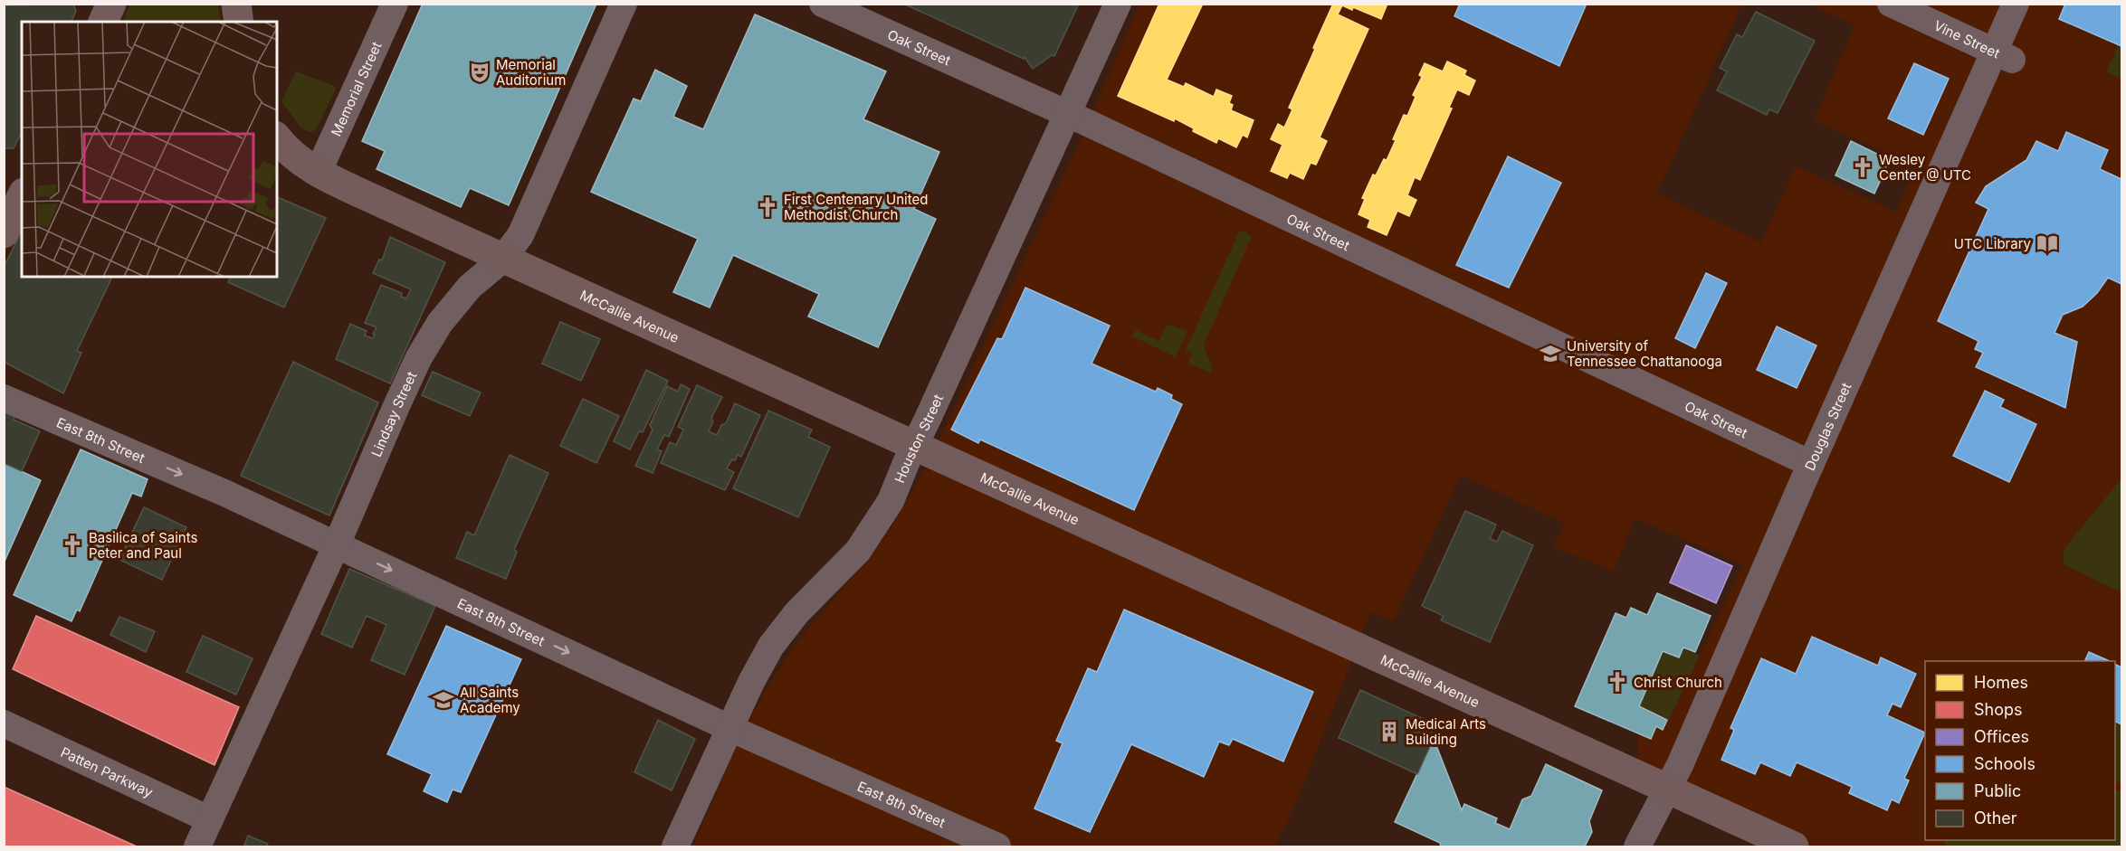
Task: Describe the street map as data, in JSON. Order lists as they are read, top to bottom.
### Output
{
  "streets": {
    "main road": ["McCallie Avenue"],
    "street": [
      "Vine Street",
      "Oak Street",
      "Memorial Street",
      "Lindsay Street",
      "Douglas Street",
      "East 8th Street",
      "Houston Street",
      "Patten Parkway"
    ]
  },
  "crossings": [
    ["Vine Street", "Douglas Street"],
    ["Oak Street", "Douglas Street"],
    ["Oak Street", "Houston Street"],
    ["Memorial Street", "McCallie Avenue"],
    ["McCallie Avenue", "Lindsay Street"],
    ["McCallie Avenue", "Douglas Street"],
    ["McCallie Avenue", "Houston Street"],
    ["Lindsay Street", "East 8th Street"],
    ["Lindsay Street", "Patten Parkway"],
    ["East 8th Street", "Houston Street"]
  ],
  "one_way": ["East 8th Street"],
  "places": {
    "theatre": ["Memorial Auditorium"],
    "church": [
      "Wesley Center @ UTC",
      "First Centenary United Methodist Church",
      "Basilica of Saints Peter and Paul",
      "Christ Church"
    ],
    "library": ["UTC Library"],
    "school or university": ["University of Tennessee Chattanooga", "All Saints Academy"],
    "building": ["Medical Arts Building"]
  },
  "legend": [
    "Homes",
    "Shops",
    "Offices",
    "Schools",
    "Public",
    "Other"
  ]
}
